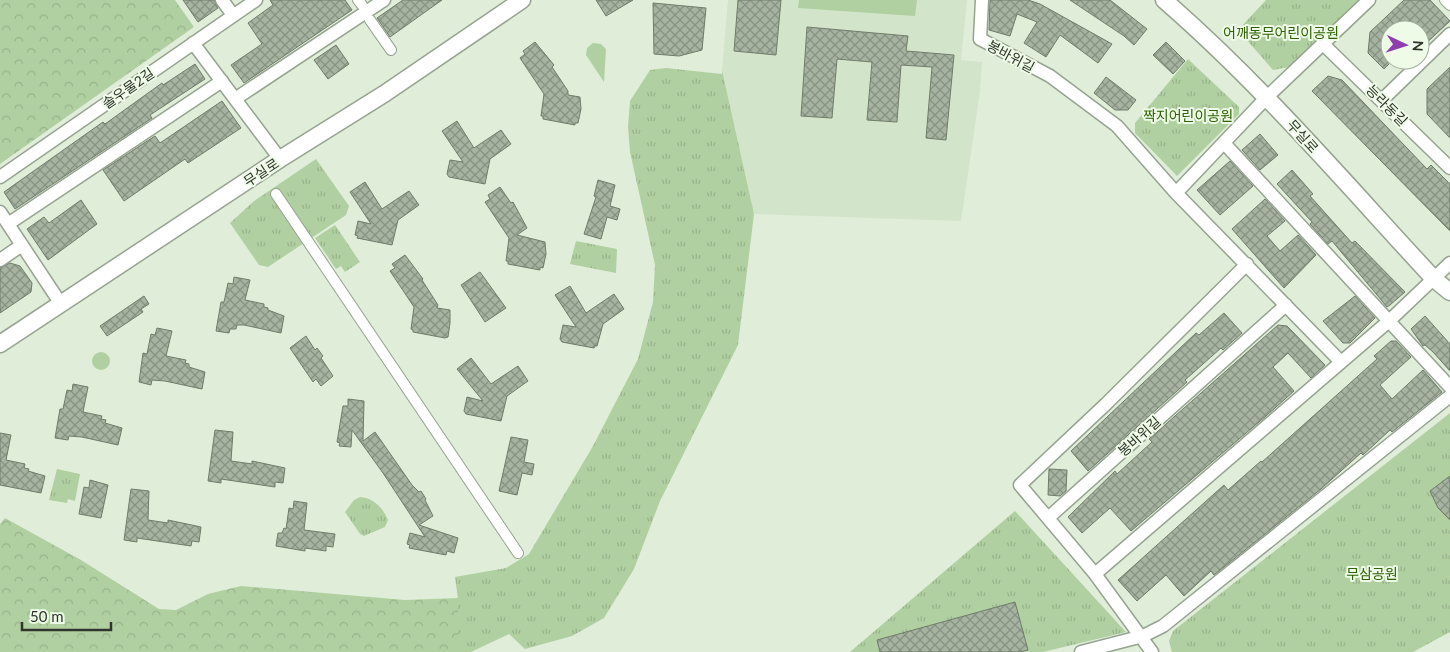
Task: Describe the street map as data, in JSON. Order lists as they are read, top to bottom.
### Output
{
  "streets": {
    "street": [
      "봉바위길",
      "솔우물2길",
      "능라동길",
      "무실로"
    ]
  },
  "parks": ["어깨동무어린이공원", "짝지어린이공원", "무삼공원"],
  "scale_bar": "50 m",
  "north": "right"
}
